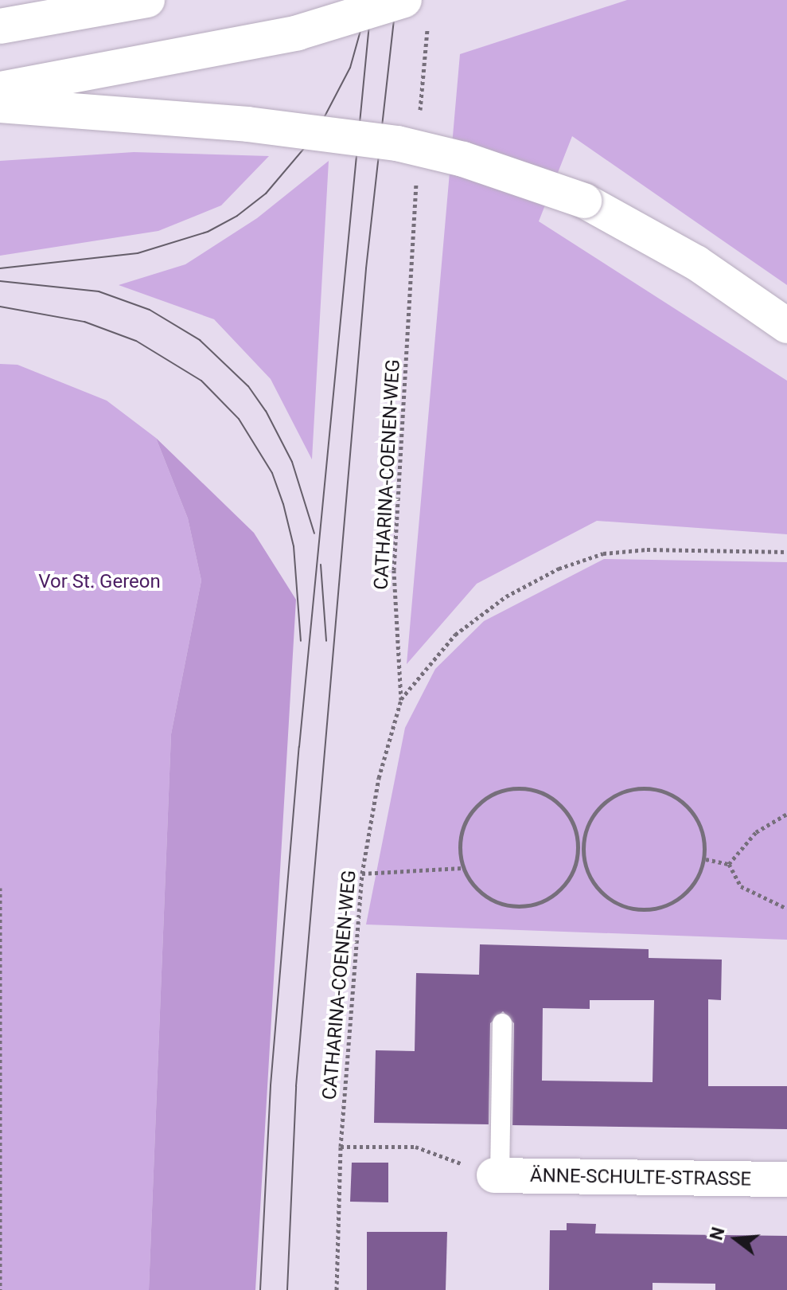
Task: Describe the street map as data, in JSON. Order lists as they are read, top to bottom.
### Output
{
  "streets": {
    "main road": ["ÄNNE-SCHULTE-STRASSE"],
    "path": ["CATHARINA-COENEN-WEG"]
  },
  "parks": ["Vor St. Gereon"],
  "north": "left"
}
